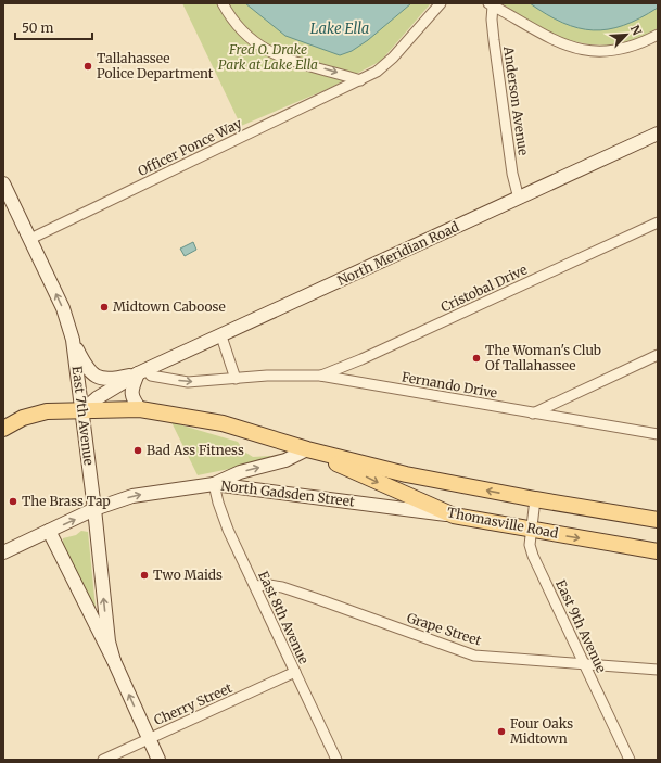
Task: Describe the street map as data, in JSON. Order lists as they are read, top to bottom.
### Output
{
  "streets": {
    "main road": ["Thomasville Road"],
    "street": [
      "Anderson Avenue",
      "Officer Ponce Way",
      "North Meridian Road",
      "Cristobal Drive",
      "Fernando Drive",
      "East 7th Avenue",
      "North Gadsden Street",
      "East 8th Avenue",
      "East 9th Avenue",
      "Grape Street",
      "Cherry Street"
    ]
  },
  "crossings": [
    ["Anderson Avenue", "North Meridian Road"],
    ["Officer Ponce Way", "East 7th Avenue"],
    ["North Meridian Road", "Fernando Drive"],
    ["North Meridian Road", "East 7th Avenue"],
    ["North Meridian Road", "Thomasville Road"],
    ["Cristobal Drive", "Fernando Drive"],
    ["East 7th Avenue", "North Gadsden Street"],
    ["East 7th Avenue", "Thomasville Road"],
    ["East 7th Avenue", "Cherry Street"],
    ["North Gadsden Street", "Thomasville Road"],
    ["North Gadsden Street", "East 8th Avenue"],
    ["Thomasville Road", "East 9th Avenue"],
    ["East 8th Avenue", "Grape Street"],
    ["East 8th Avenue", "Cherry Street"],
    ["East 9th Avenue", "Grape Street"]
  ],
  "one_way": ["North Gadsden Street"],
  "water": ["Lake Ella"],
  "parks": ["Fred O. Drake Park at Lake Ella"],
  "places": [
    "Tallahassee Police Department",
    "Midtown Caboose",
    "The Woman's Club Of Tallahassee",
    "Bad Ass Fitness",
    "The Brass Tap",
    "Two Maids",
    "Four Oaks Midtown"
  ],
  "scale_bar": "50 m",
  "north": "top right"
}
